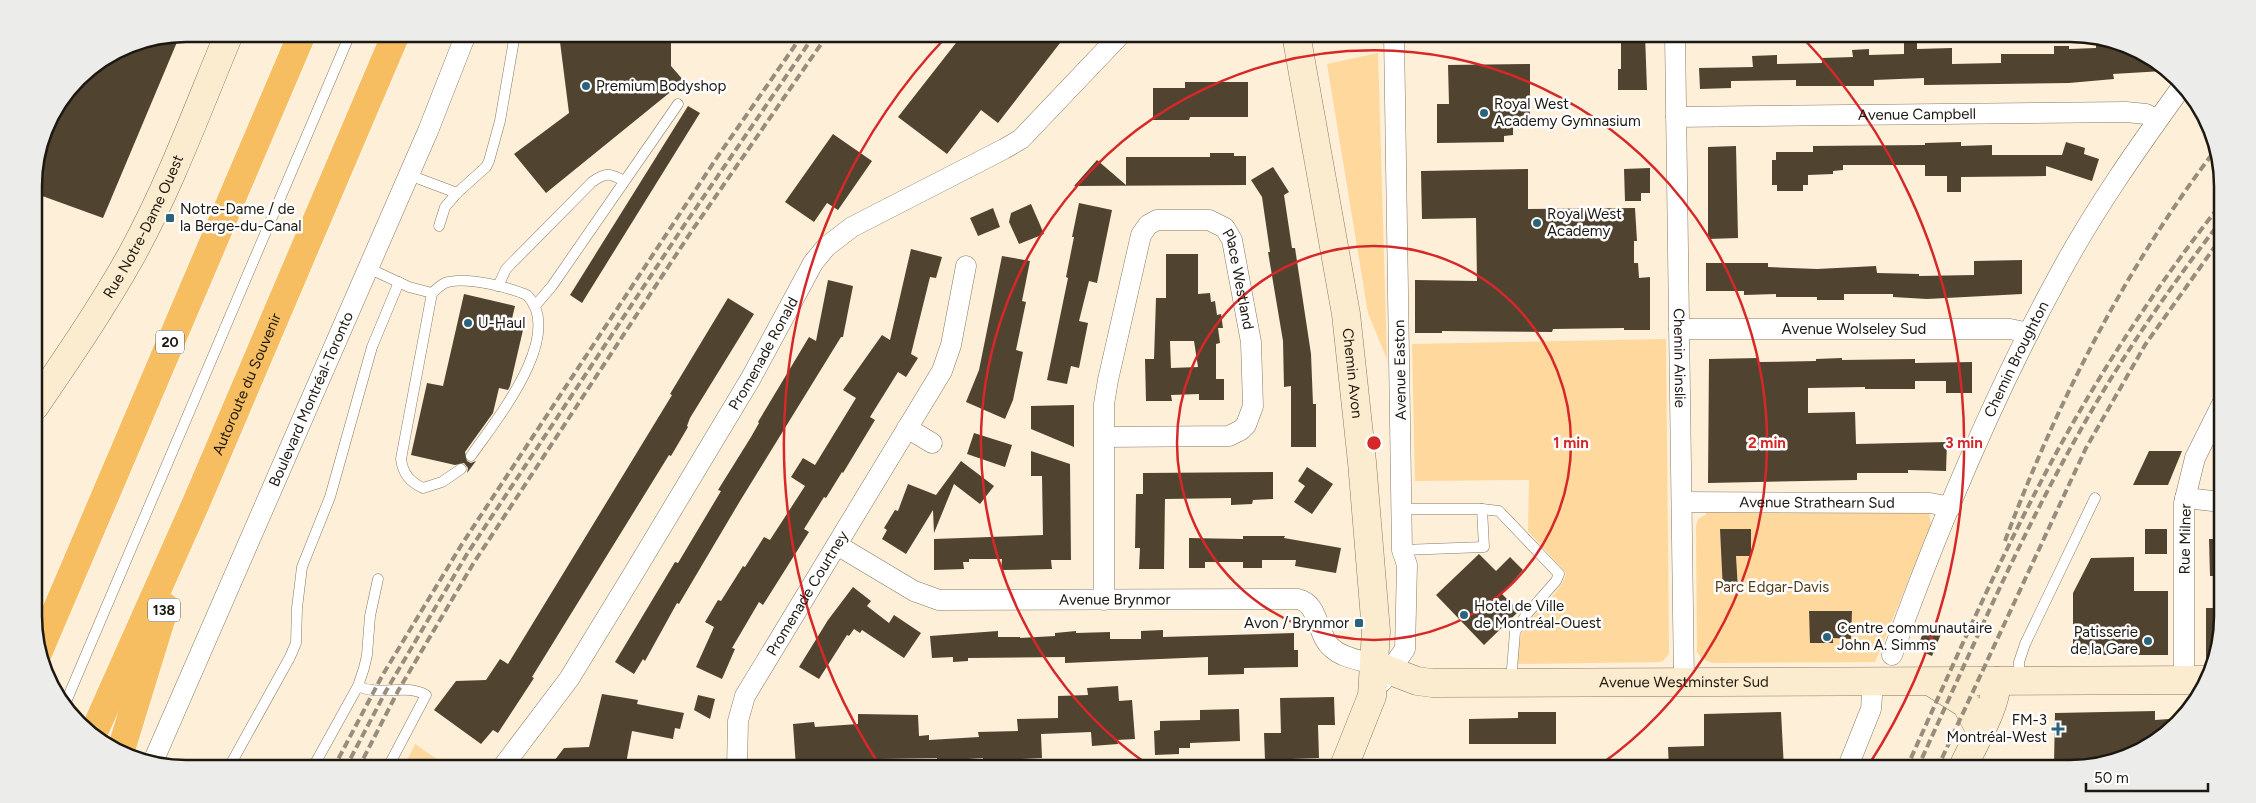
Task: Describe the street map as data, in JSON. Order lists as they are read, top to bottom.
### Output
{
  "streets": {
    "highway": ["20", "Autoroute du Souvenir", "138"],
    "main road": ["Rue Notre-Dame Ouest", "Chemin Avon", "Avenue Westminster Sud"],
    "street": [
      "Avenue Campbell",
      "Place Westland",
      "Avenue Wolseley Sud",
      "Promenade Ronald",
      "Chemin Ainslie",
      "Chemin Broughton",
      "Avenue Easton",
      "Boulevard Montréal-Toronto",
      "Avenue Strathearn Sud",
      "Rue Milner",
      "Promenade Courtney",
      "Avenue Brynmor"
    ]
  },
  "crossings": [
    ["Avenue Campbell", "Chemin Ainslie"],
    ["Avenue Campbell", "Chemin Broughton"],
    ["Place Westland", "Avenue Brynmor"],
    ["Avenue Wolseley Sud", "Chemin Ainslie"],
    ["Avenue Wolseley Sud", "Chemin Broughton"],
    ["Chemin Ainslie", "Avenue Strathearn Sud"],
    ["Chemin Ainslie", "Avenue Westminster Sud"],
    ["Chemin Broughton", "Avenue Strathearn Sud"],
    ["Avenue Easton", "Chemin Avon"],
    ["Avenue Easton", "Avenue Brynmor"],
    ["Avenue Easton", "Avenue Westminster Sud"],
    ["Chemin Avon", "Avenue Brynmor"],
    ["Chemin Avon", "Avenue Westminster Sud"],
    ["Autoroute du Souvenir", "138"],
    ["Rue Milner", "Avenue Westminster Sud"],
    ["Promenade Courtney", "Avenue Brynmor"],
    ["Avenue Brynmor", "Avenue Westminster Sud"]
  ],
  "parks": ["Parc Edgar-Davis"],
  "places": {
    "other": [
      "Premium Bodyshop",
      "Royal West Academy Gymnasium",
      "Royal West Academy",
      "U-Haul",
      "Hotel de Ville de Montréal-Ouest",
      "Centre communautaire John A. Simms",
      "Patisserie de la Gare"
    ],
    "transit": ["Notre-Dame / de la Berge-du-Canal", "Avon / Brynmor"],
    "health": ["FM-3 Montréal-West"]
  },
  "scale_bar": "50 m",
  "rings": ["1 min", "2 min", "3 min"]
}
